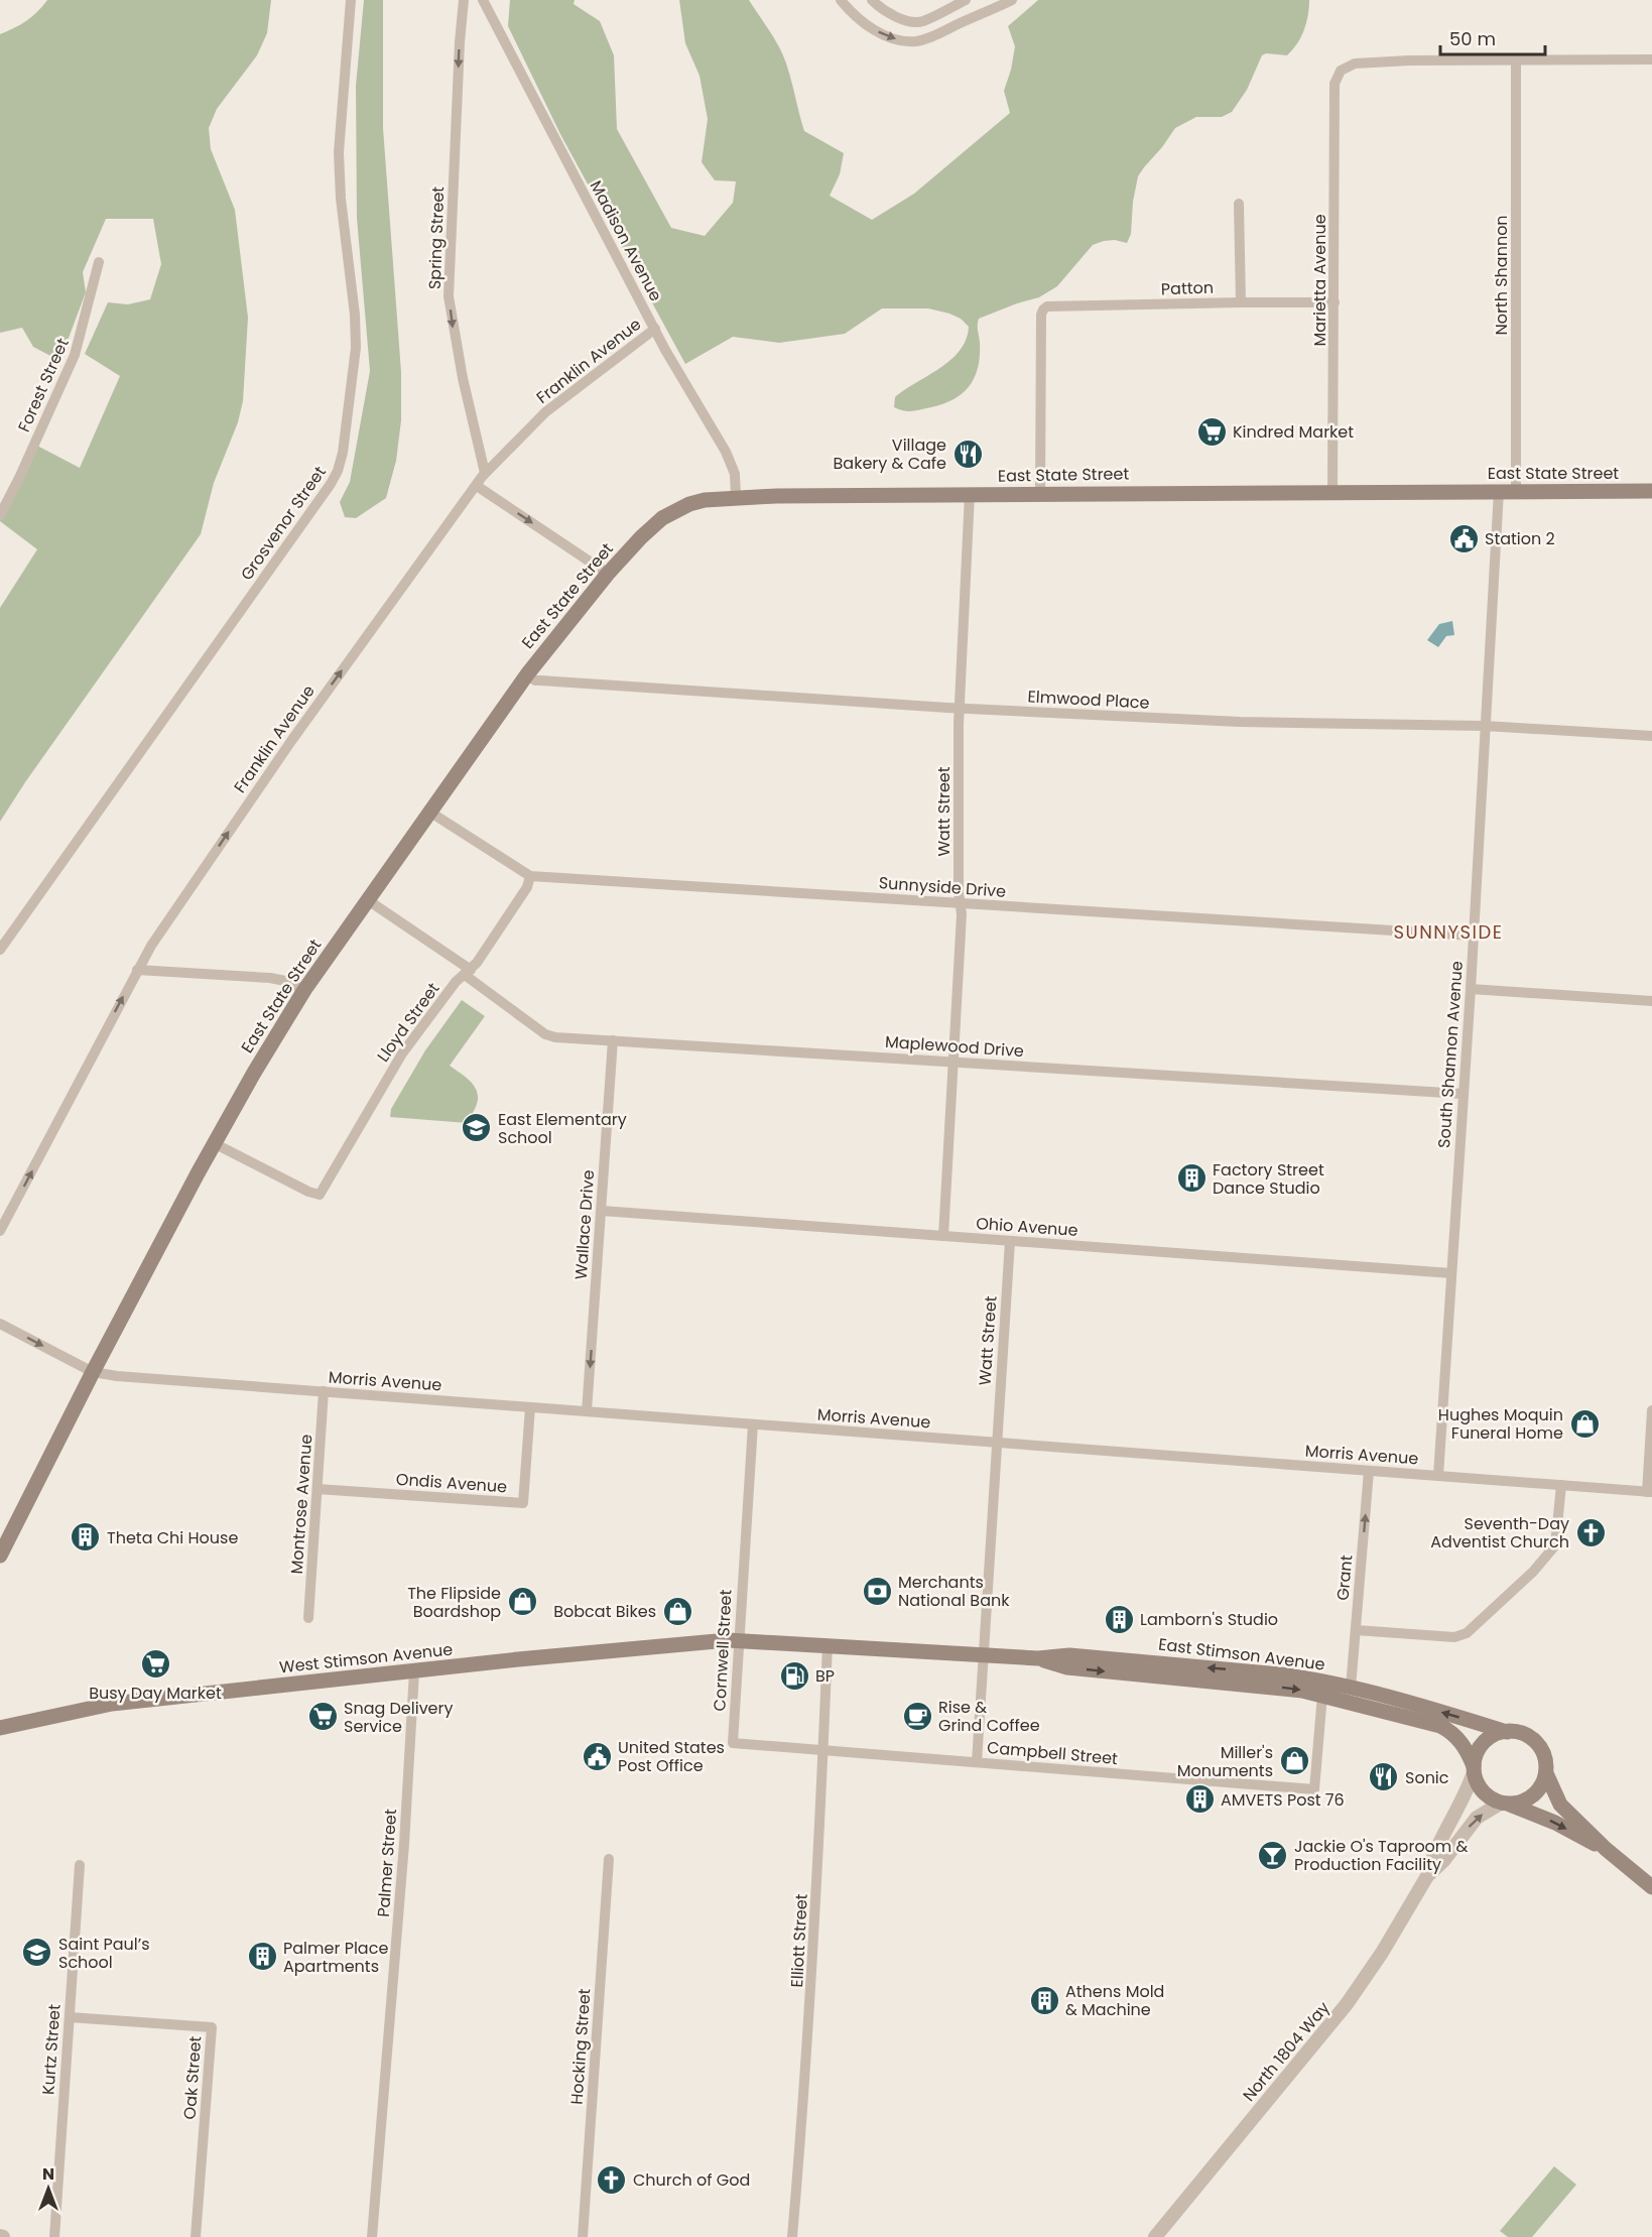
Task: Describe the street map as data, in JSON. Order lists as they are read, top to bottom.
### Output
{
  "streets": {
    "main road": ["East State Street", "East Stimson Avenue", "West Stimson Avenue"],
    "street": [
      "Spring Street",
      "Madison Avenue",
      "North Shannon",
      "Marietta Avenue",
      "Patton",
      "Franklin Avenue",
      "Forest Street",
      "Grosvenor Street",
      "Elmwood Place",
      "Watt Street",
      "Sunnyside Drive",
      "Lloyd Street",
      "Maplewood Drive",
      "South Shannon Avenue",
      "Wallace Drive",
      "Ohio Avenue",
      "Morris Avenue",
      "Ondis Avenue",
      "Montrose Avenue",
      "Grant",
      "Cornwell Street",
      "Campbell Street",
      "Palmer Street",
      "Elliott Street",
      "Hocking Street",
      "Kurtz Street",
      "North 1804 Way",
      "Oak Street"
    ]
  },
  "crossings": [
    ["Spring Street", "Franklin Avenue"],
    ["Madison Avenue", "Franklin Avenue"],
    ["Madison Avenue", "East State Street"],
    ["North Shannon", "Marietta Avenue"],
    ["North Shannon", "East State Street"],
    ["Marietta Avenue", "Patton"],
    ["Marietta Avenue", "East State Street"],
    ["Patton", "East State Street"],
    ["East State Street", "Elmwood Place"],
    ["East State Street", "Watt Street"],
    ["East State Street", "Sunnyside Drive"],
    ["East State Street", "Lloyd Street"],
    ["East State Street", "Maplewood Drive"],
    ["East State Street", "South Shannon Avenue"],
    ["East State Street", "Morris Avenue"],
    ["Elmwood Place", "Watt Street"],
    ["Elmwood Place", "South Shannon Avenue"],
    ["Watt Street", "Sunnyside Drive"],
    ["Watt Street", "Maplewood Drive"],
    ["Watt Street", "Ohio Avenue"],
    ["Watt Street", "Morris Avenue"],
    ["Watt Street", "Campbell Street"],
    ["Sunnyside Drive", "Lloyd Street"],
    ["Sunnyside Drive", "South Shannon Avenue"],
    ["Lloyd Street", "Maplewood Drive"],
    ["Maplewood Drive", "South Shannon Avenue"],
    ["Maplewood Drive", "Wallace Drive"],
    ["South Shannon Avenue", "Ohio Avenue"],
    ["South Shannon Avenue", "Morris Avenue"],
    ["Wallace Drive", "Ohio Avenue"],
    ["Wallace Drive", "Morris Avenue"],
    ["Morris Avenue", "Ondis Avenue"],
    ["Morris Avenue", "Montrose Avenue"],
    ["Morris Avenue", "Grant"],
    ["Morris Avenue", "Cornwell Street"],
    ["Morris Avenue", "Campbell Street"],
    ["Ondis Avenue", "Montrose Avenue"],
    ["Grant", "East Stimson Avenue"],
    ["Cornwell Street", "East Stimson Avenue"],
    ["Cornwell Street", "West Stimson Avenue"],
    ["Cornwell Street", "Campbell Street"],
    ["Cornwell Street", "Elliott Street"],
    ["East Stimson Avenue", "West Stimson Avenue"],
    ["East Stimson Avenue", "Campbell Street"],
    ["East Stimson Avenue", "Elliott Street"],
    ["East Stimson Avenue", "North 1804 Way"],
    ["West Stimson Avenue", "Palmer Street"],
    ["Kurtz Street", "Oak Street"]
  ],
  "one_way": [
    "Spring Street",
    "Franklin Avenue",
    "Wallace Drive",
    "Grant"
  ],
  "districts": ["SUNNYSIDE"],
  "places": {
    "supermarket": ["Kindred Market", "Busy Day Market", "Snag Delivery Service"],
    "restaurant": ["Village Bakery & Cafe", "Sonic"],
    "public building": ["Station 2", "United States Post Office"],
    "school or university": ["East Elementary School", "Saint Paul’s School"],
    "building": [
      "Factory Street Dance Studio",
      "Theta Chi House",
      "Lamborn's Studio",
      "AMVETS Post 76",
      "Palmer Place Apartments",
      "Athens Mold & Machine"
    ],
    "shop": [
      "Hughes Moquin Funeral Home",
      "The Flipside Boardshop",
      "Bobcat Bikes",
      "Miller's Monuments"
    ],
    "church": ["Seventh-Day Adventist Church", "Church of God"],
    "bank": ["Merchants National Bank"],
    "fuel station": ["BP"],
    "cafe": ["Rise & Grind Coffee"],
    "bar": ["Jackie O's Taproom & Production Facility"]
  },
  "scale_bar": "50 m",
  "north": "top"
}
